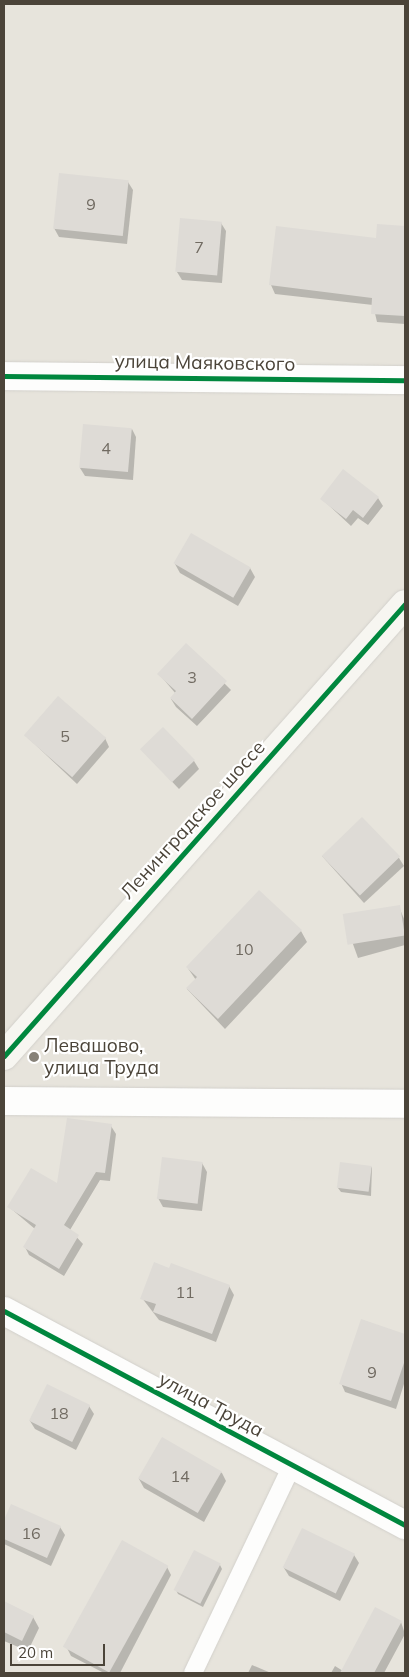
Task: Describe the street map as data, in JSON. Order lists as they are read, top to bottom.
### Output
{
  "streets": {
    "street": ["улица Маяковского", "Ленинградское шоссе", "улица Труда"]
  },
  "places": ["Левашово, улица Труда"],
  "house_numbers": [
    "9",
    "7",
    "4",
    "3",
    "5",
    "10",
    "11",
    "9",
    "18",
    "14",
    "16"
  ],
  "scale_bar": "20 m"
}
